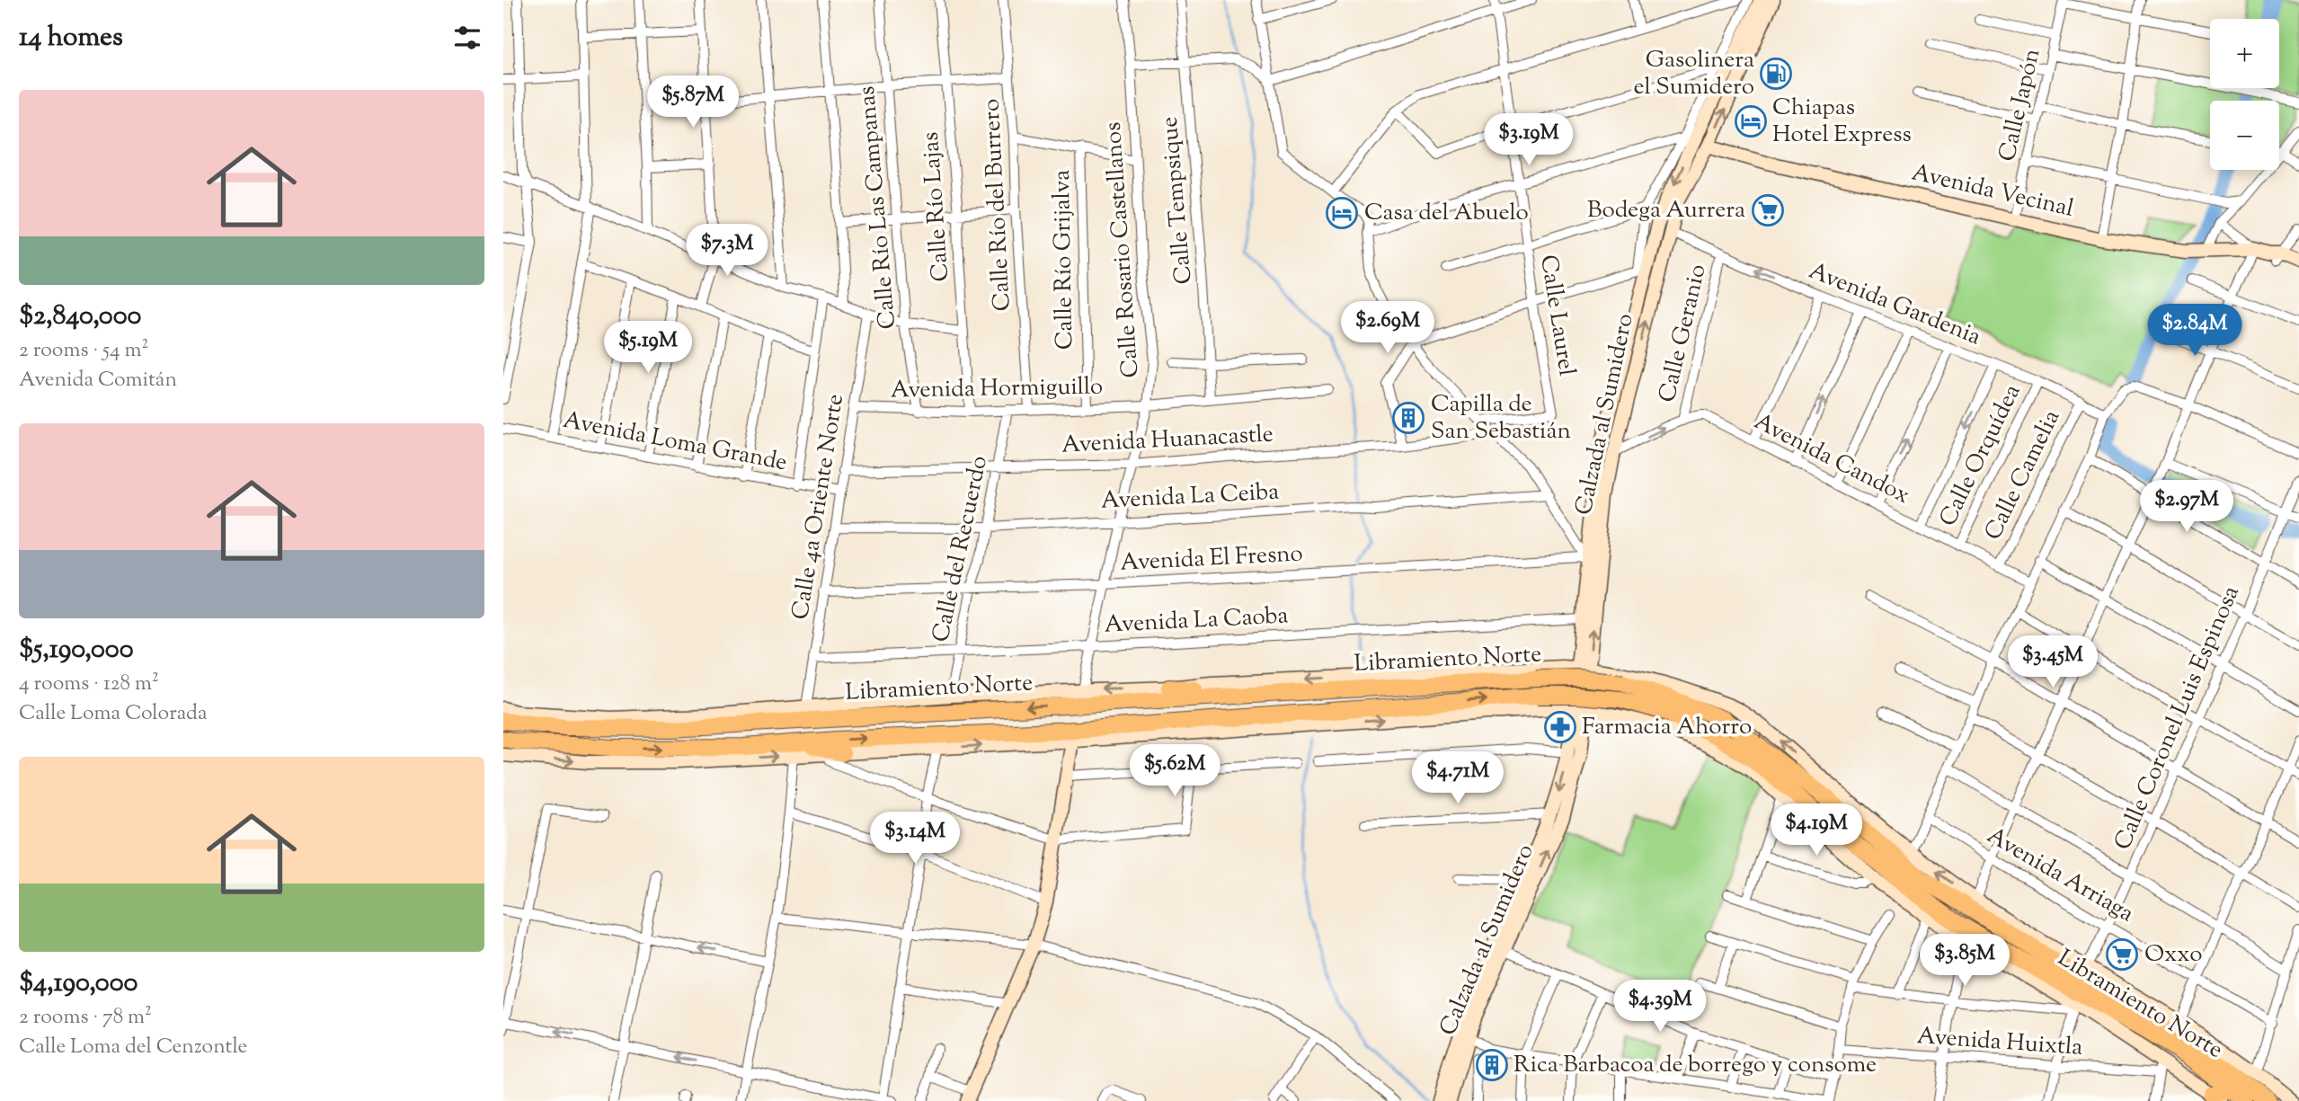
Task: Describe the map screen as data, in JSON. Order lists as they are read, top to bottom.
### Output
{
  "streets": {
    "highway": ["Libramiento Norte"],
    "street": [
      "Calle Japón",
      "Avenida Vecinal",
      "Calle Tempsique",
      "Calle Río del Burrero",
      "Calle Río Lajas",
      "Calle Río Las Campanas",
      "Calle Rosario Castellanos",
      "Calle Río Grijalva",
      "Avenida Gardenia",
      "Calle Laurel",
      "Calle Geranio",
      "Avenida Hormiguillo",
      "Calzada al Sumidero",
      "Avenida Huanacastle",
      "Avenida Loma Grande",
      "Calle Orquídea",
      "Avenida Candox",
      "Calle Camelia",
      "Avenida La Ceiba",
      "Calle 4a Oriente Norte",
      "Calle del Recuerdo",
      "Avenida El Fresno",
      "Avenida La Caoba",
      "Calle Coronel Luis Espinosa",
      "Avenida Arriaga",
      "Avenida Huixtla"
    ]
  },
  "crossings": [
    ["Calle Japón", "Avenida Vecinal"],
    ["Avenida Vecinal", "Calzada al Sumidero"],
    ["Calle Tempsique", "Avenida Hormiguillo"],
    ["Calle Río del Burrero", "Avenida Hormiguillo"],
    ["Calle Río Lajas", "Avenida Hormiguillo"],
    ["Calle Río Las Campanas", "Avenida Hormiguillo"],
    ["Calle Rosario Castellanos", "Avenida Hormiguillo"],
    ["Calle Rosario Castellanos", "Avenida Huanacastle"],
    ["Calle Rosario Castellanos", "Avenida La Ceiba"],
    ["Calle Rosario Castellanos", "Avenida El Fresno"],
    ["Calle Rosario Castellanos", "Avenida La Caoba"],
    ["Calle Río Grijalva", "Avenida Hormiguillo"],
    ["Avenida Gardenia", "Calle Geranio"],
    ["Avenida Gardenia", "Calzada al Sumidero"],
    ["Avenida Gardenia", "Calle Orquídea"],
    ["Avenida Gardenia", "Calle Camelia"],
    ["Calle Geranio", "Avenida Candox"],
    ["Avenida Hormiguillo", "Calle 4a Oriente Norte"],
    ["Avenida Hormiguillo", "Calle del Recuerdo"],
    ["Calzada al Sumidero", "Avenida Candox"],
    ["Calzada al Sumidero", "Avenida El Fresno"],
    ["Calzada al Sumidero", "Libramiento Norte"],
    ["Avenida Huanacastle", "Calle 4a Oriente Norte"],
    ["Avenida Huanacastle", "Calle del Recuerdo"],
    ["Avenida Loma Grande", "Calle 4a Oriente Norte"],
    ["Calle Orquídea", "Avenida Candox"],
    ["Avenida Candox", "Calle Camelia"],
    ["Avenida La Ceiba", "Calle 4a Oriente Norte"],
    ["Avenida La Ceiba", "Calle del Recuerdo"],
    ["Calle 4a Oriente Norte", "Avenida El Fresno"],
    ["Calle 4a Oriente Norte", "Avenida La Caoba"],
    ["Calle del Recuerdo", "Avenida El Fresno"],
    ["Calle del Recuerdo", "Avenida La Caoba"],
    ["Libramiento Norte", "Avenida Huixtla"],
    ["Calle Coronel Luis Espinosa", "Avenida Arriaga"]
  ],
  "places": {
    "fuel station": ["Gasolinera el Sumidero"],
    "hotel": ["Chiapas Hotel Express", "Casa del Abuelo"],
    "supermarket": ["Bodega Aurrera", "Oxxo"],
    "building": ["Capilla de San Sebastián", "Rica Barbacoa de borrego y consome"],
    "pharmacy": ["Farmacia Ahorro"]
  },
  "page": {
    "heading": "14 homes",
    "map_buttons": ["+", "−"],
    "list": [
      {
        "name": "$2,840,000",
        "note": "2 rooms · 54 m² · Avenida Comitán"
      },
      {
        "name": "$5,190,000",
        "note": "4 rooms · 128 m² · Calle Loma Colorada"
      },
      {
        "name": "$4,190,000",
        "note": "2 rooms · 78 m² · Calle Loma del Cenzontle"
      }
    ],
    "price": [
      "$5.87M",
      "$3.19M",
      "$7.3M",
      "$2.69M",
      "$2.84M",
      "$5.19M",
      "$2.97M",
      "$3.45M",
      "$5.62M",
      "$4.71M",
      "$4.19M",
      "$3.14M",
      "$3.85M",
      "$4.39M"
    ]
  }
}
